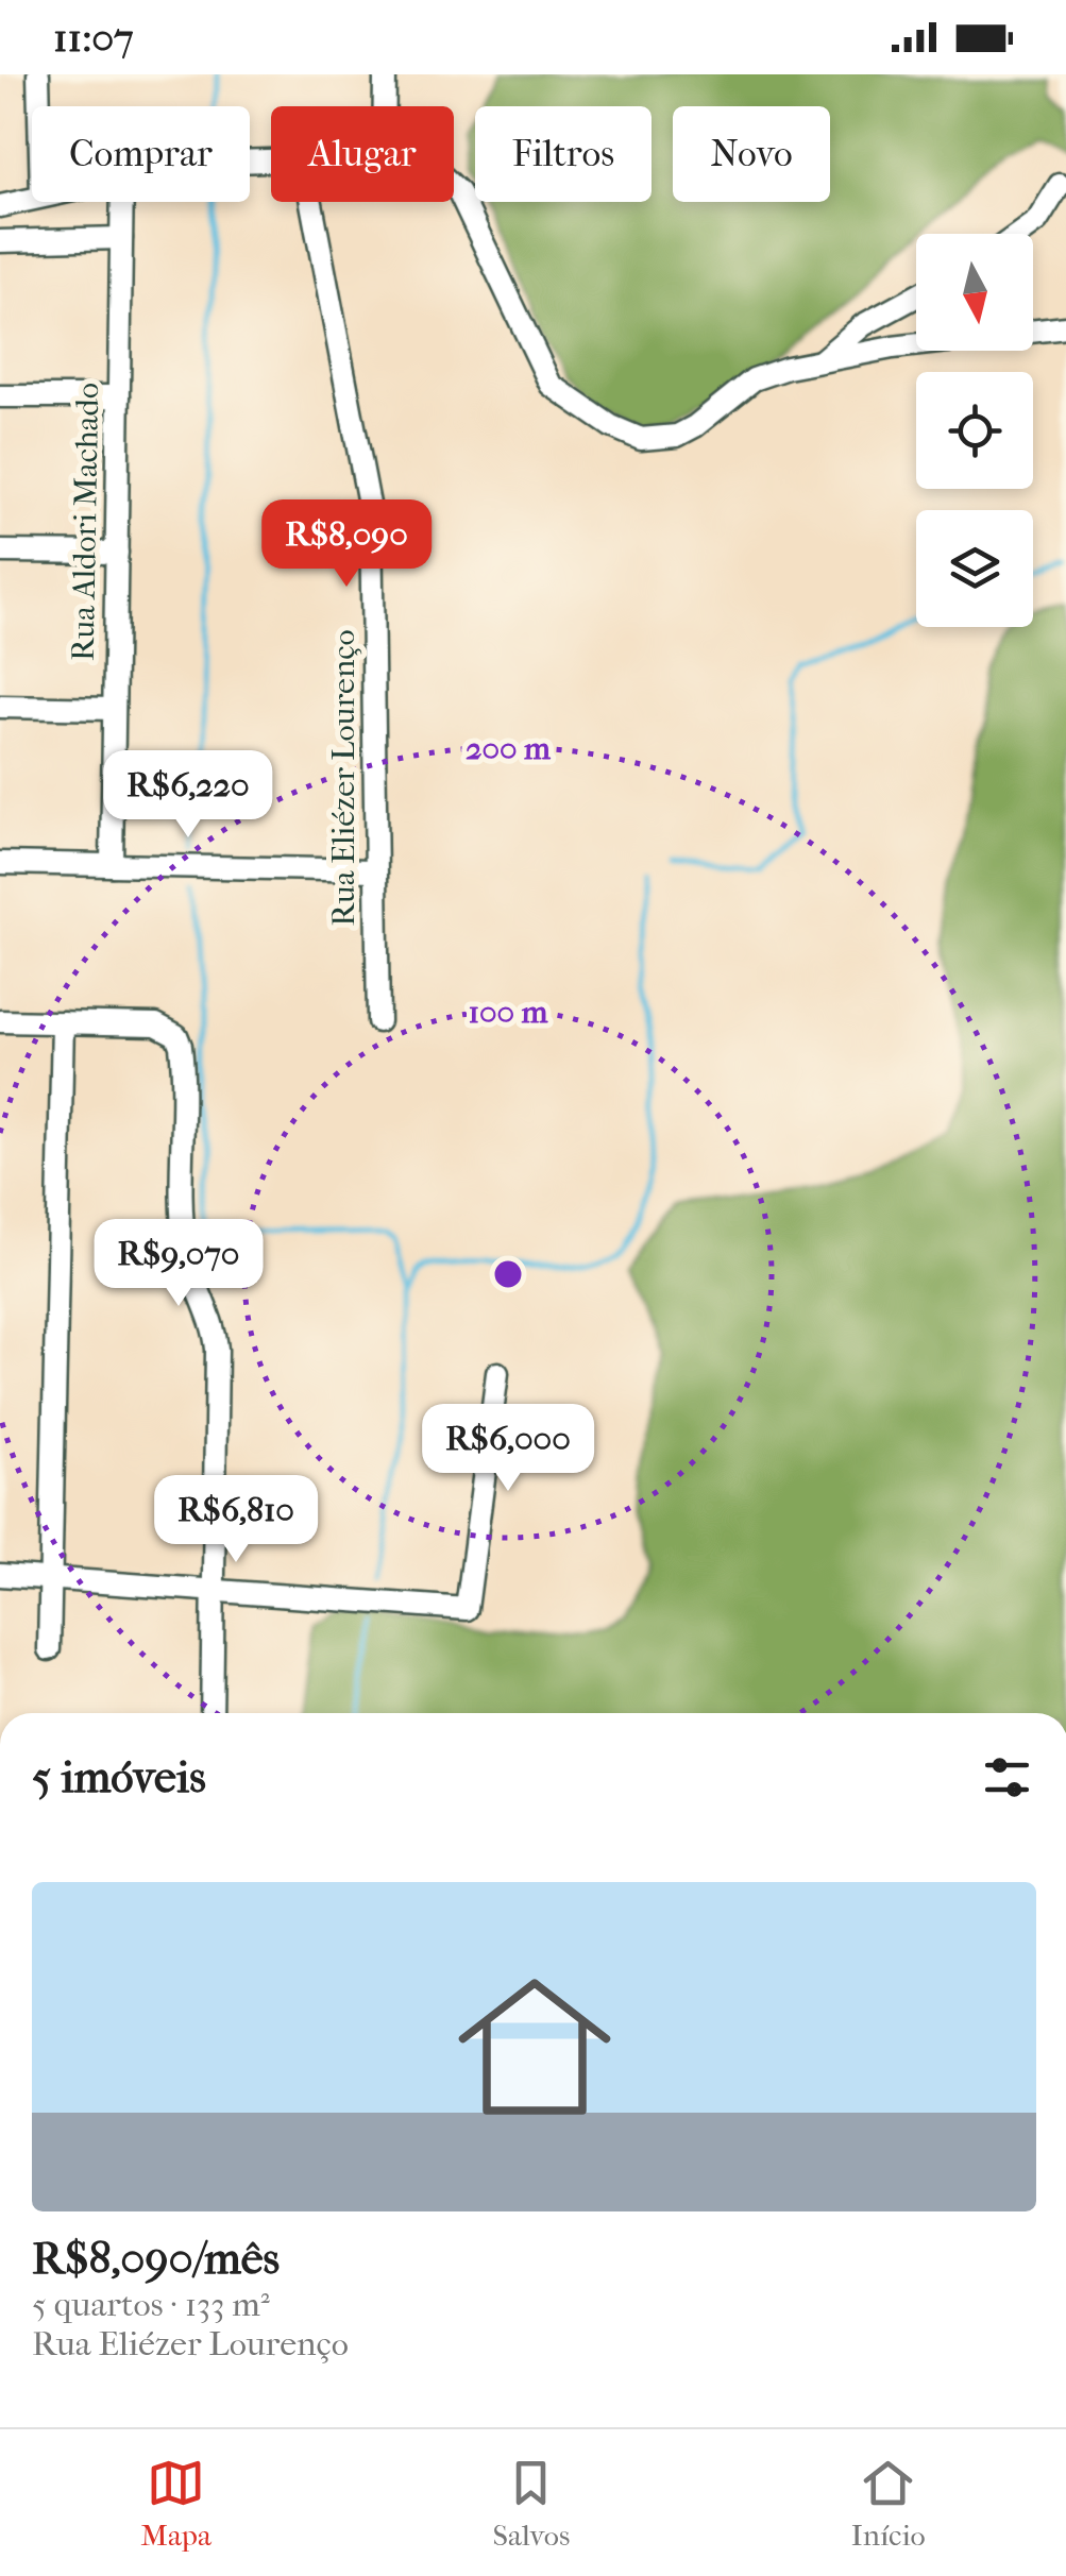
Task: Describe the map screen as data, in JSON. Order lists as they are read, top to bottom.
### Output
{
  "streets": {
    "street": ["Rua Aldori Machado", "Rua Eliézer Lourenço"]
  },
  "north": "bottom",
  "page": {
    "status": "11:07",
    "chip": [
      "Comprar",
      "Alugar",
      "Filtros",
      "Novo"
    ],
    "price": [
      "R$8,090",
      "R$6,220",
      "R$9,070",
      "R$6,000",
      "R$6,810"
    ],
    "heading": "5 imóveis",
    "list": [
      {
        "name": "R$8,090/mês",
        "note": "5 quartos · 133 m² · Rua Eliézer Lourenço"
      }
    ],
    "tabs": ["Mapa", "Salvos", "Início"]
  },
  "rings": ["200 m", "100 m"]
}
